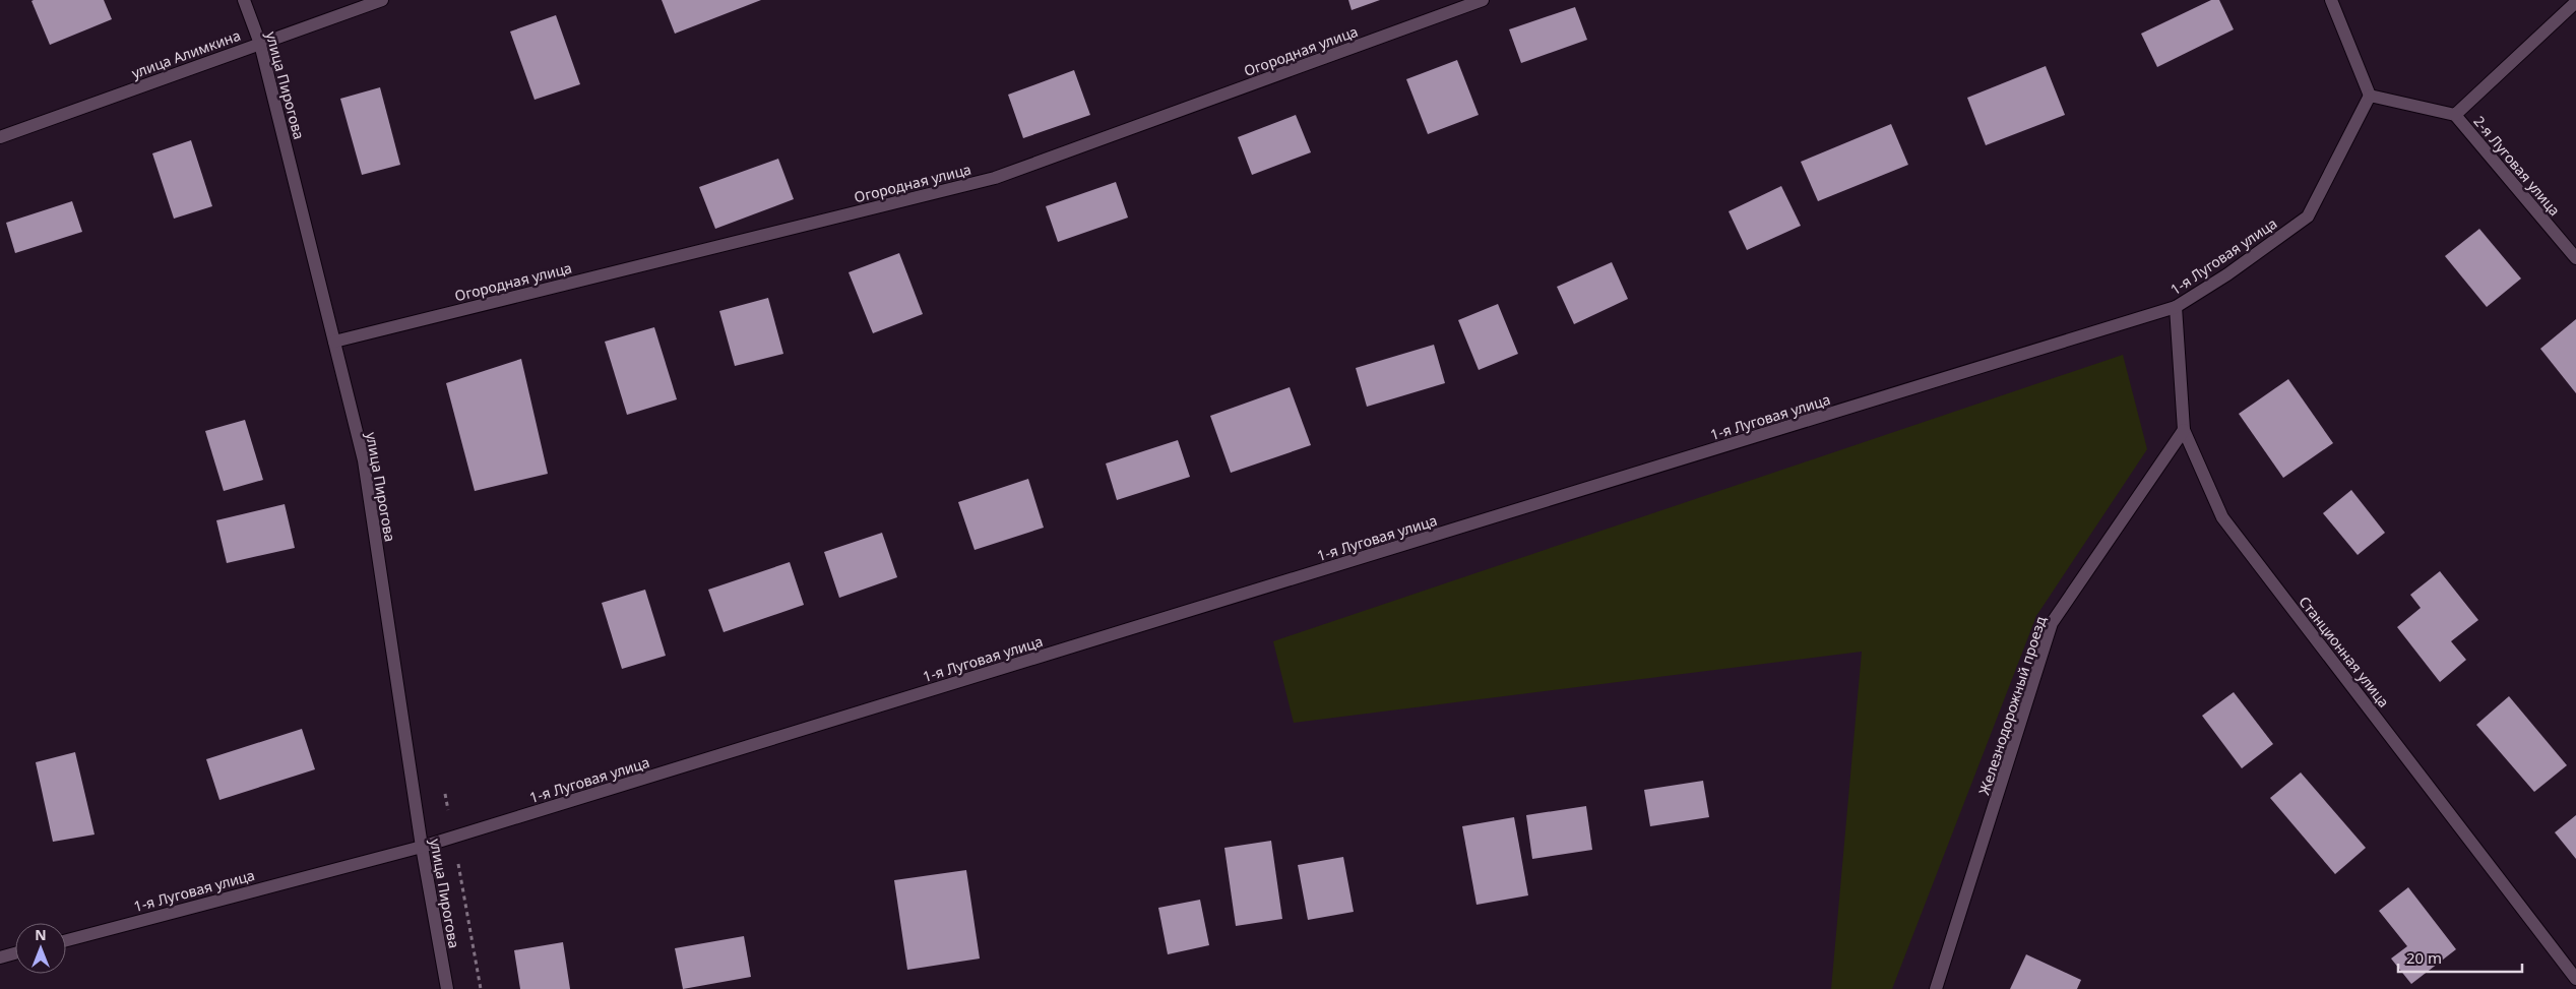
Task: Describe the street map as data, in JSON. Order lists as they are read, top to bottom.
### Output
{
  "streets": {
    "street": [
      "Огородная улица",
      "улица Алимкина",
      "улица Пирогова",
      "2-я Луговая улица",
      "1-я Луговая улица",
      "Станционная улица",
      "Железнодорожный проезд"
    ]
  },
  "crossings": [
    ["Огородная улица", "улица Пирогова"],
    ["улица Алимкина", "улица Пирогова"],
    ["улица Пирогова", "1-я Луговая улица"],
    ["1-я Луговая улица", "Станционная улица"],
    ["Станционная улица", "Железнодорожный проезд"]
  ],
  "scale_bar": "20 m",
  "north": "top"
}
